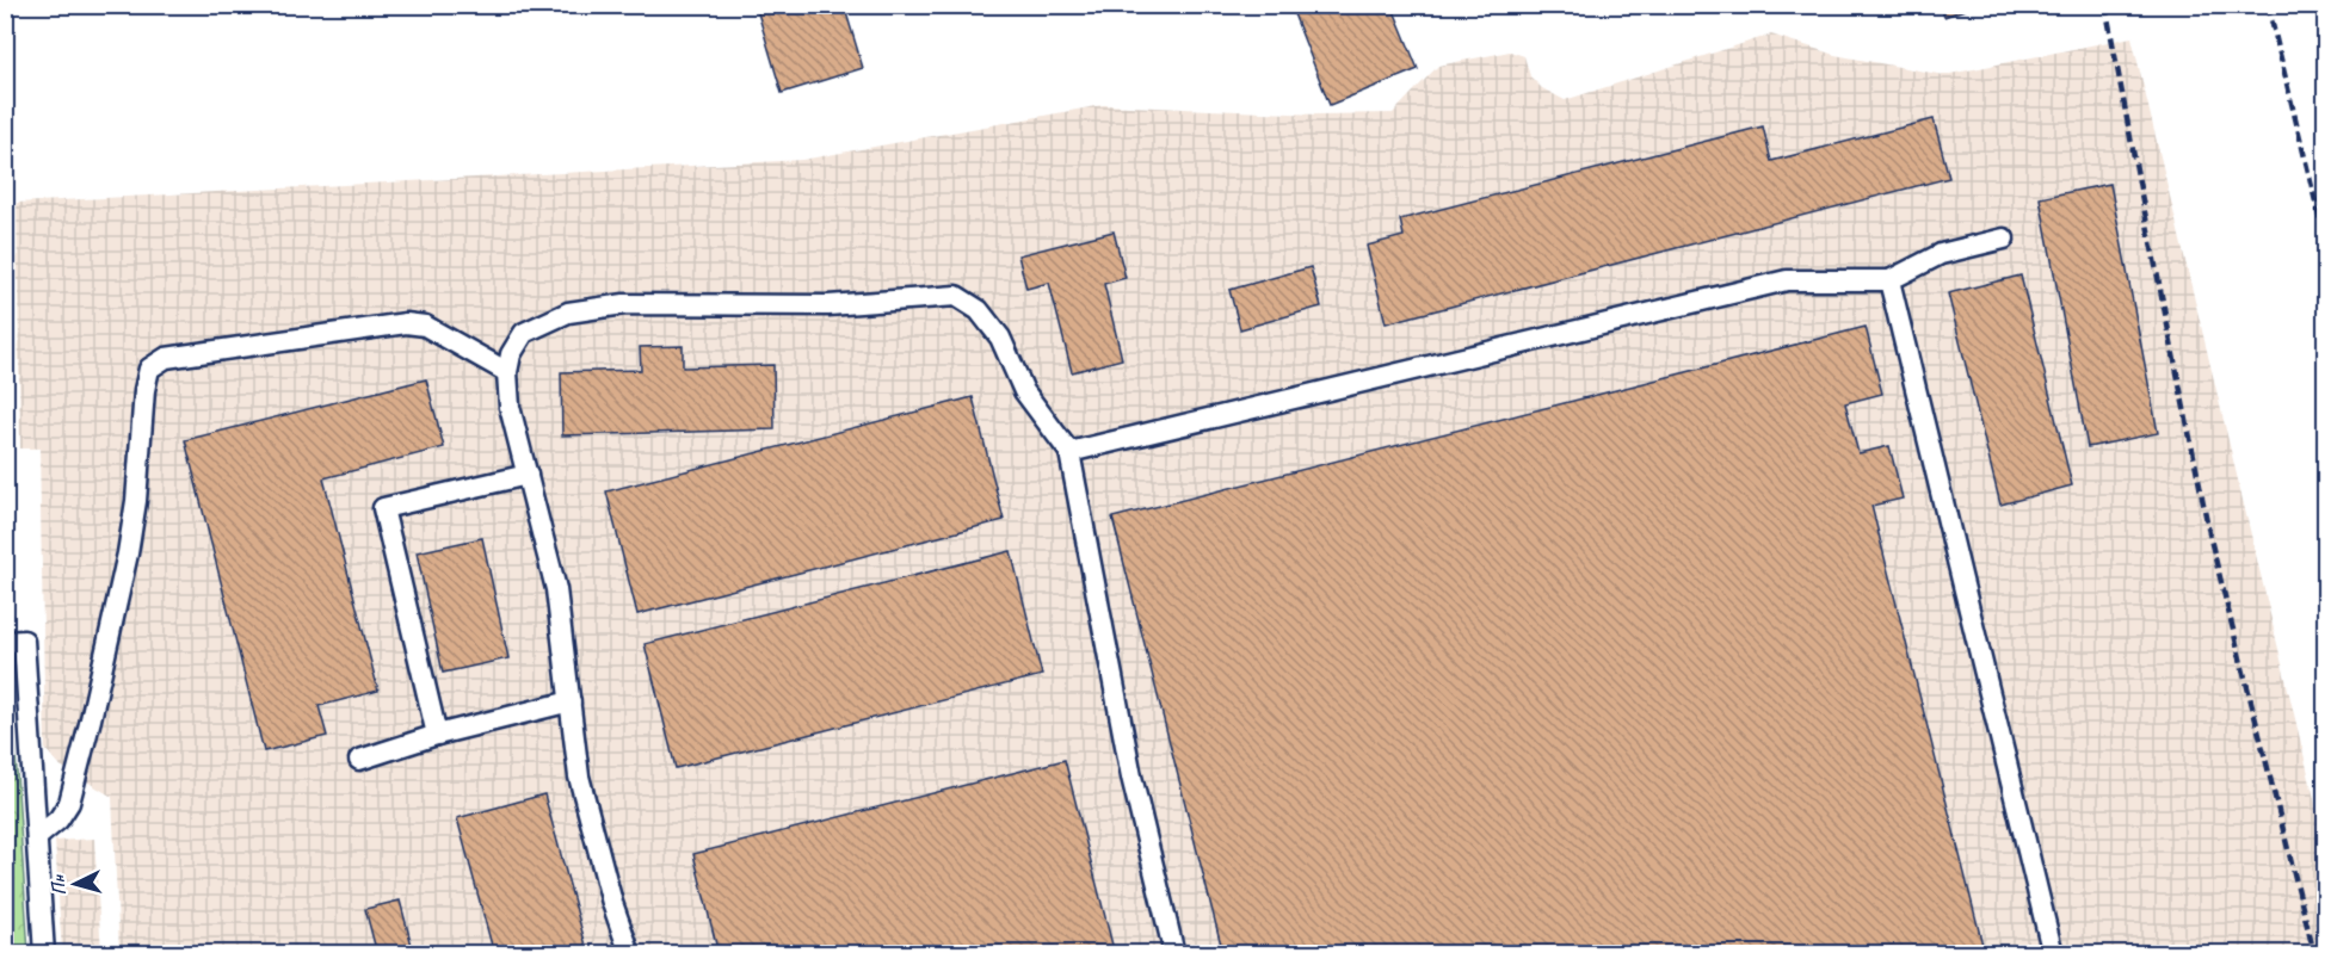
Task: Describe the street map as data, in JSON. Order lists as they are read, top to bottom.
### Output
{
  "north": "left"
}
